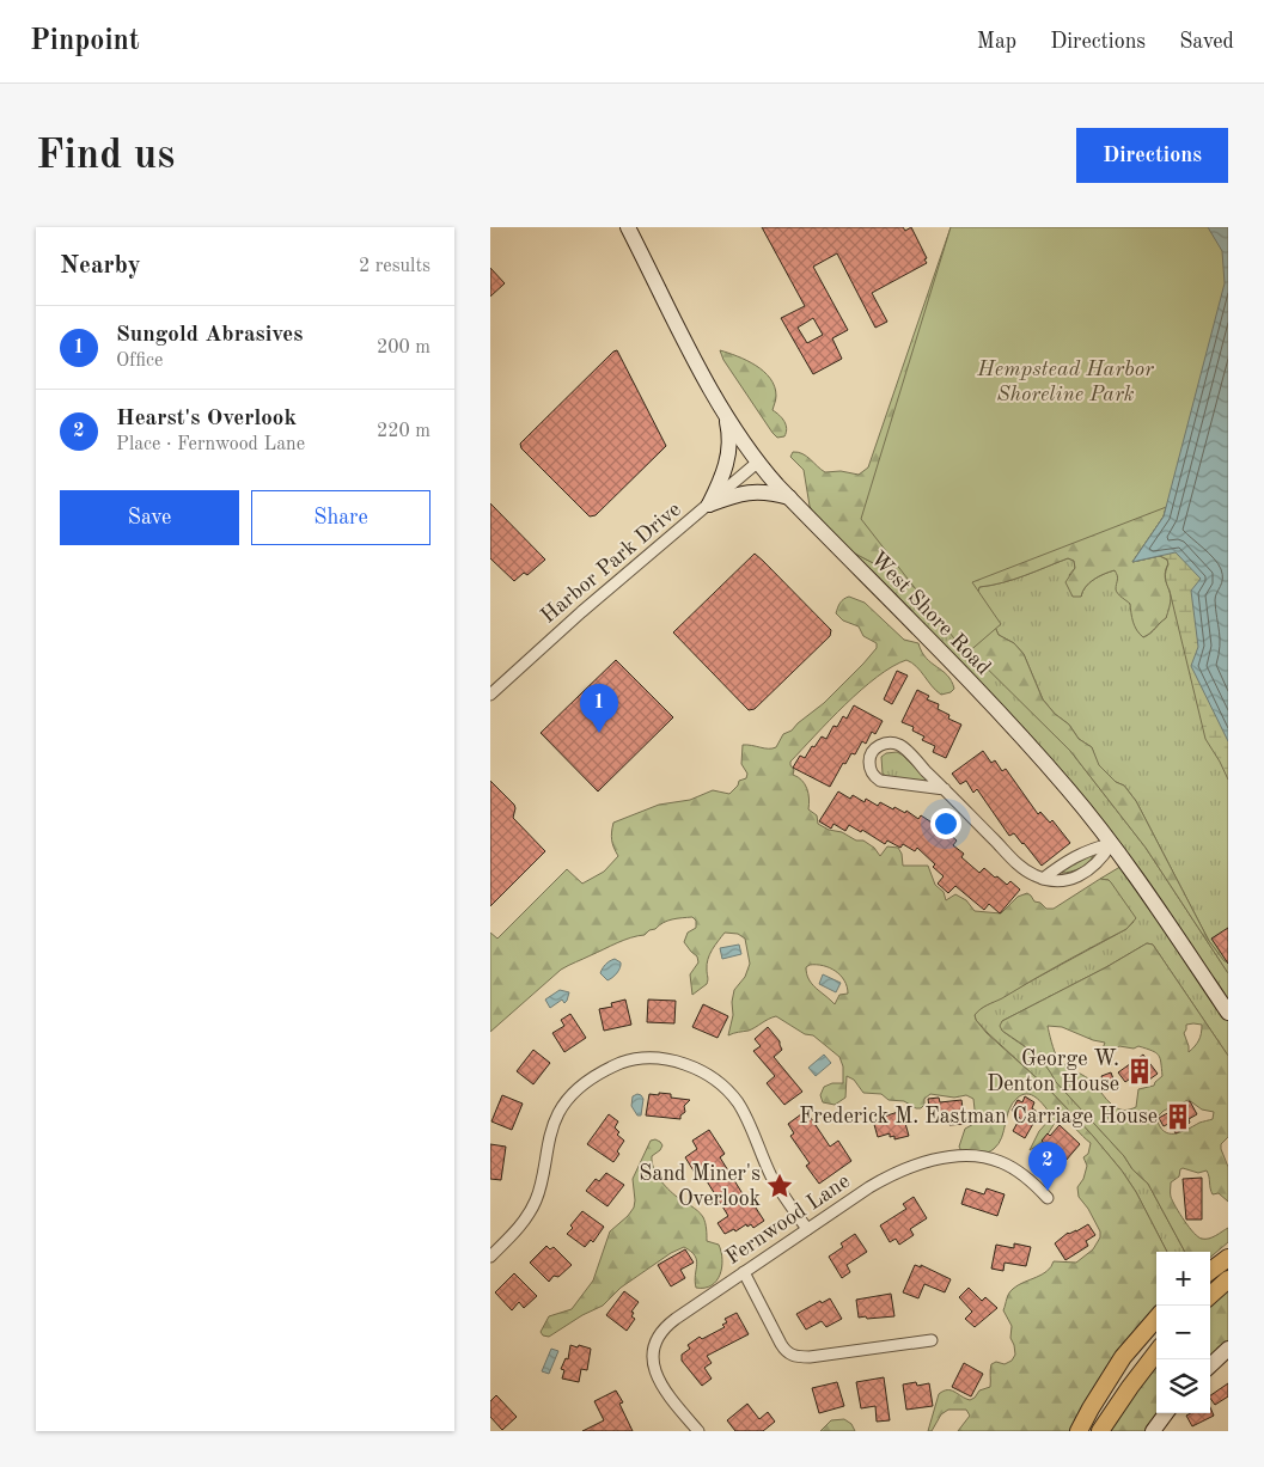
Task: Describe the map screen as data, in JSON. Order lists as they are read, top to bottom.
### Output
{
  "streets": {
    "main road": ["West Shore Road"],
    "street": ["Harbor Park Drive", "Fernwood Lane"]
  },
  "crossings": [
    ["Harbor Park Drive", "West Shore Road"]
  ],
  "parks": ["Hempstead Harbor Shoreline Park"],
  "places": {
    "building": ["George W. Denton House", "Frederick M. Eastman Carriage House"],
    "place": ["Sand Miner's Overlook"]
  },
  "page": {
    "header": "Pinpoint",
    "nav": ["Map", "Directions", "Saved"],
    "buttons": [
      "Directions",
      ["Save", "Share"]
    ],
    "title": "Find us",
    "heading": ["Nearby", "2 results"],
    "list": [
      {
        "mark": "1",
        "name": "Sungold Abrasives",
        "note": "Office",
        "value": "200 m"
      },
      {
        "mark": "2",
        "name": "Hearst's Overlook",
        "note": "Place · Fernwood Lane",
        "value": "220 m"
      }
    ],
    "pins": ["1", "2"],
    "map_buttons": ["+", "−"]
  }
}
